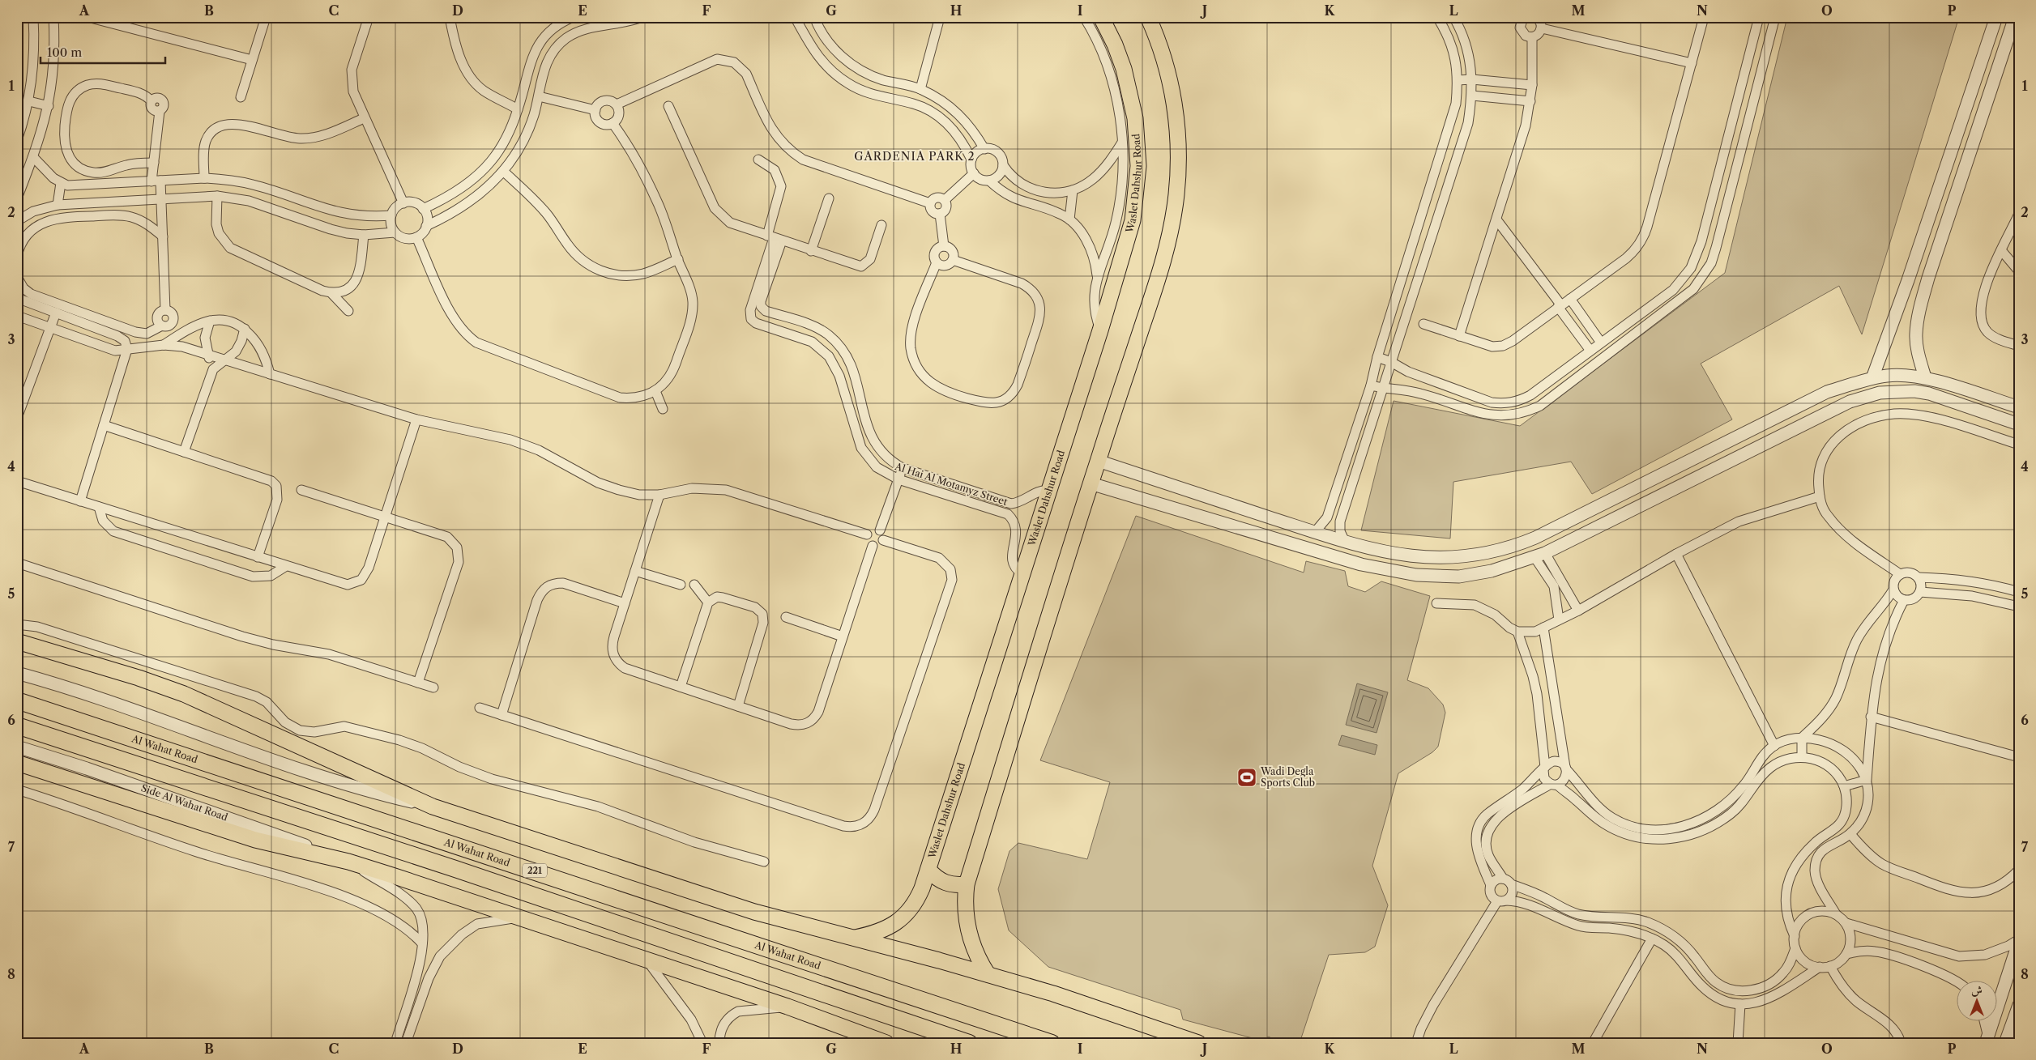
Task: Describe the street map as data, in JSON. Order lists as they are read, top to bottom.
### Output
{
  "streets": {
    "highway": ["Al Wahat Road", "221"],
    "main road": ["Waslet Dahshur Road"],
    "street": ["Al Hai Al Motamyz Street", "Side Al Wahat Road"]
  },
  "crossings": [
    ["Waslet Dahshur Road", "Al Hai Al Motamyz Street"]
  ],
  "districts": ["GARDENIA PARK 2"],
  "places": {
    "sports": ["Wadi Degla Sports Club"]
  },
  "scale_bar": "100 m",
  "north": "top",
  "grid": {
    "columns": [
      "A",
      "B",
      "C",
      "D",
      "E",
      "F",
      "G",
      "H",
      "I",
      "J",
      "K",
      "L",
      "M",
      "N",
      "O",
      "P"
    ],
    "rows": [
      "1",
      "2",
      "3",
      "4",
      "5",
      "6",
      "7",
      "8"
    ]
  }
}
